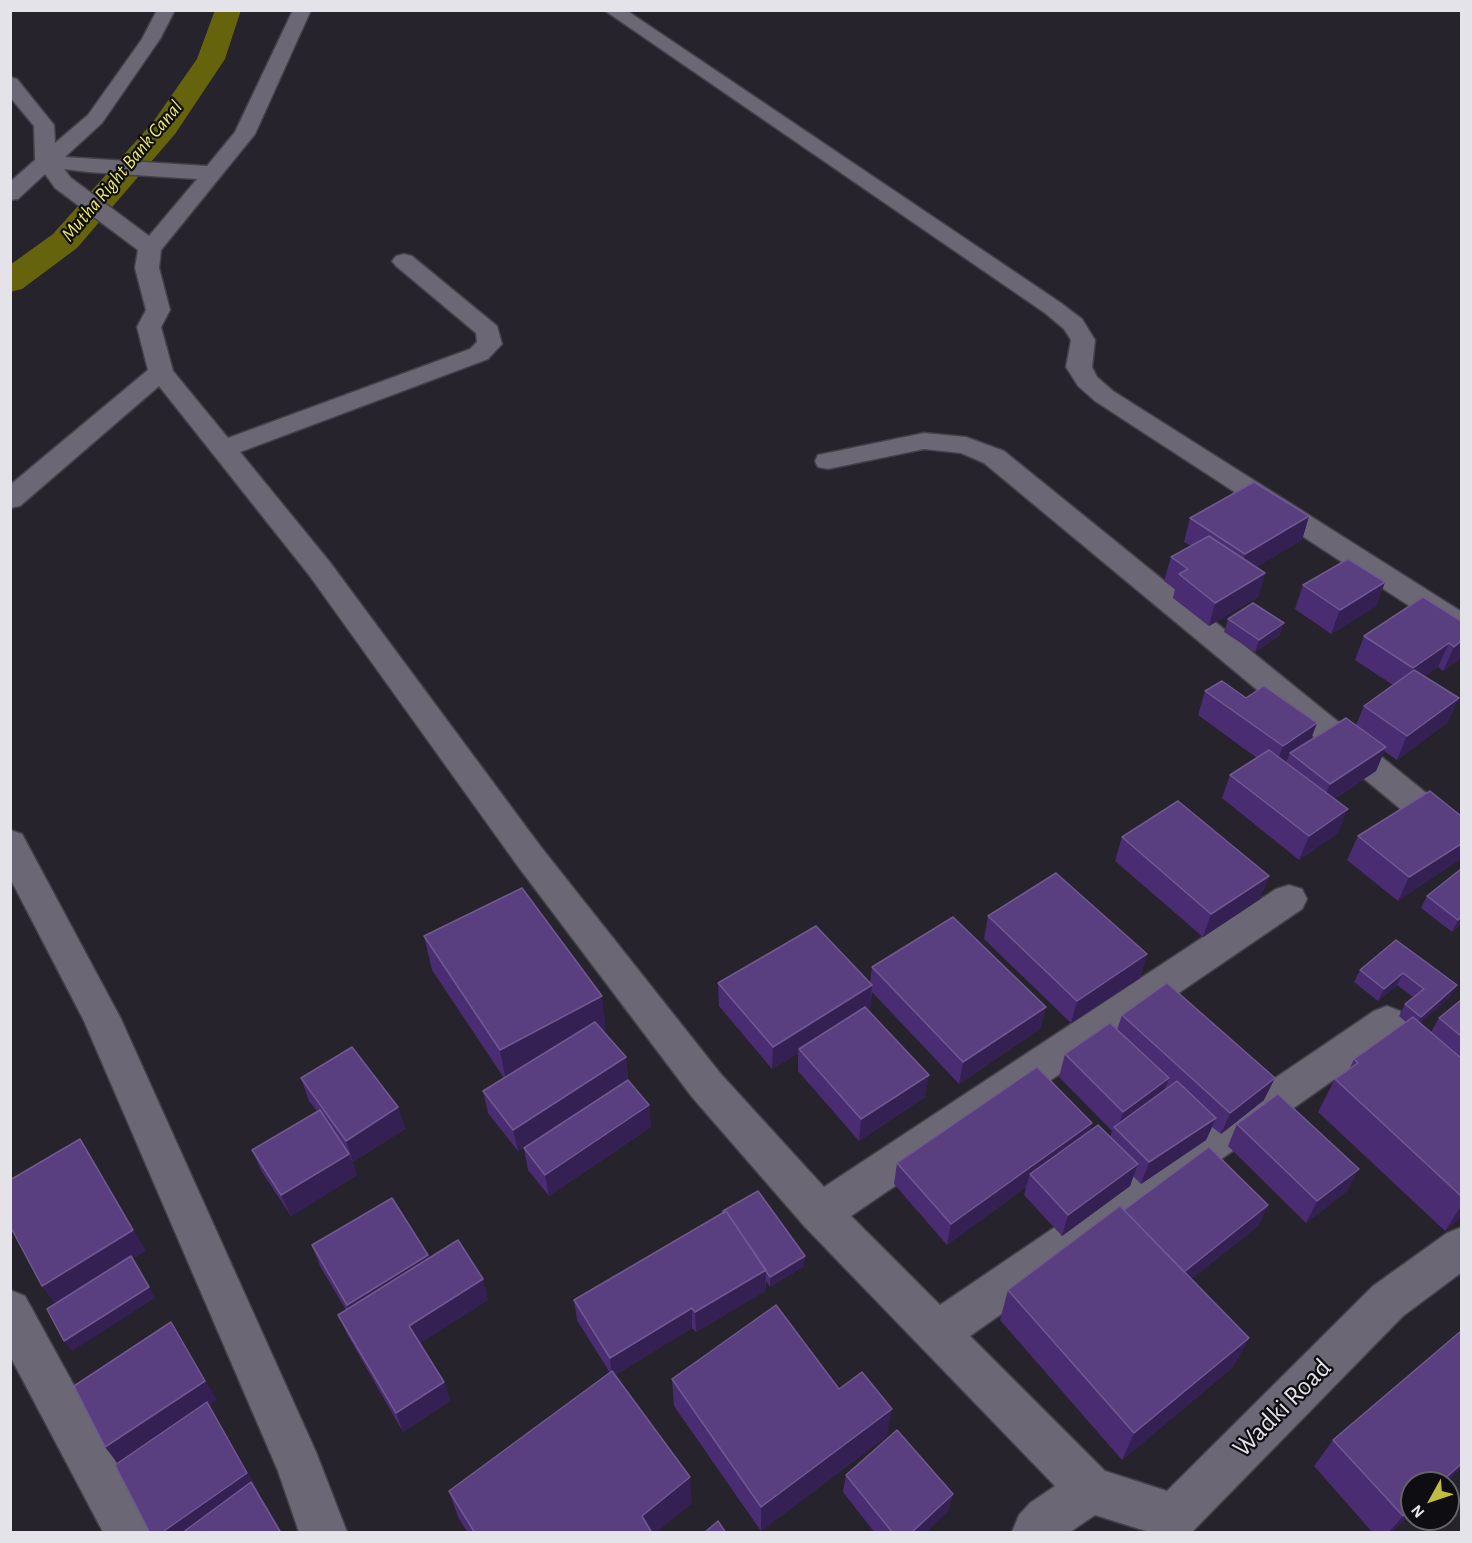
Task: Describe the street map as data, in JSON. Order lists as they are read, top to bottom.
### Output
{
  "streets": {
    "street": ["Wadki Road"]
  },
  "water": ["Mutha Right Bank Canal"],
  "north": "bottom left"
}
